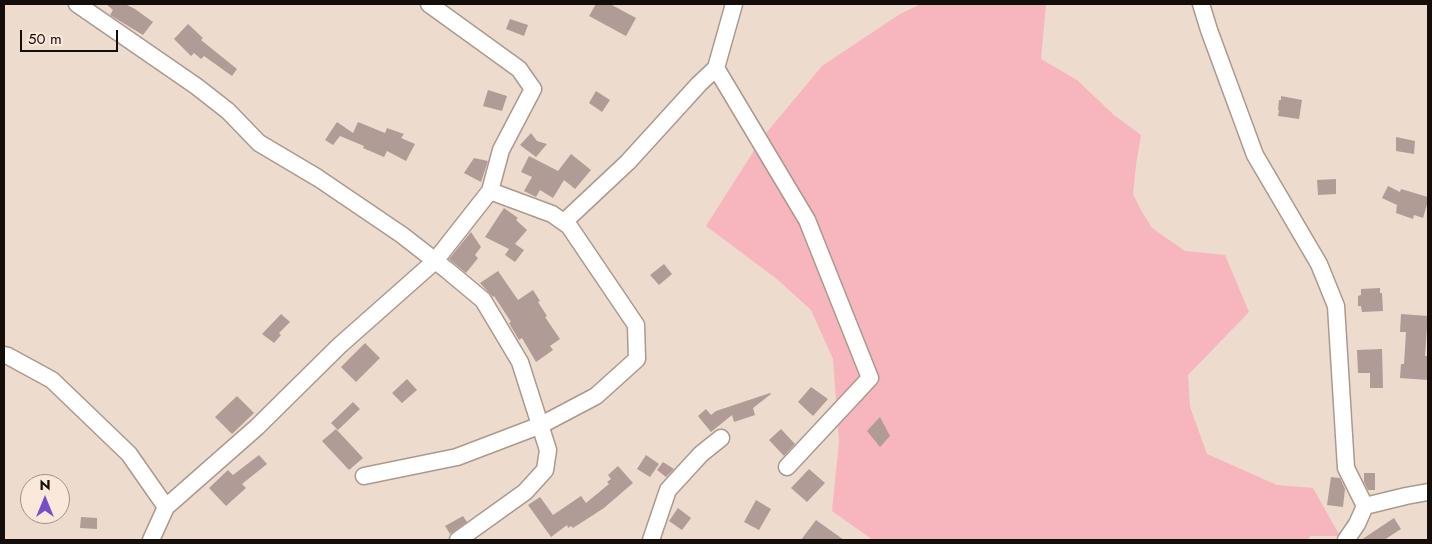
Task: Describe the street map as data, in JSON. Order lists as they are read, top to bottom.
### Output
{
  "scale_bar": "50 m",
  "north": "top"
}
